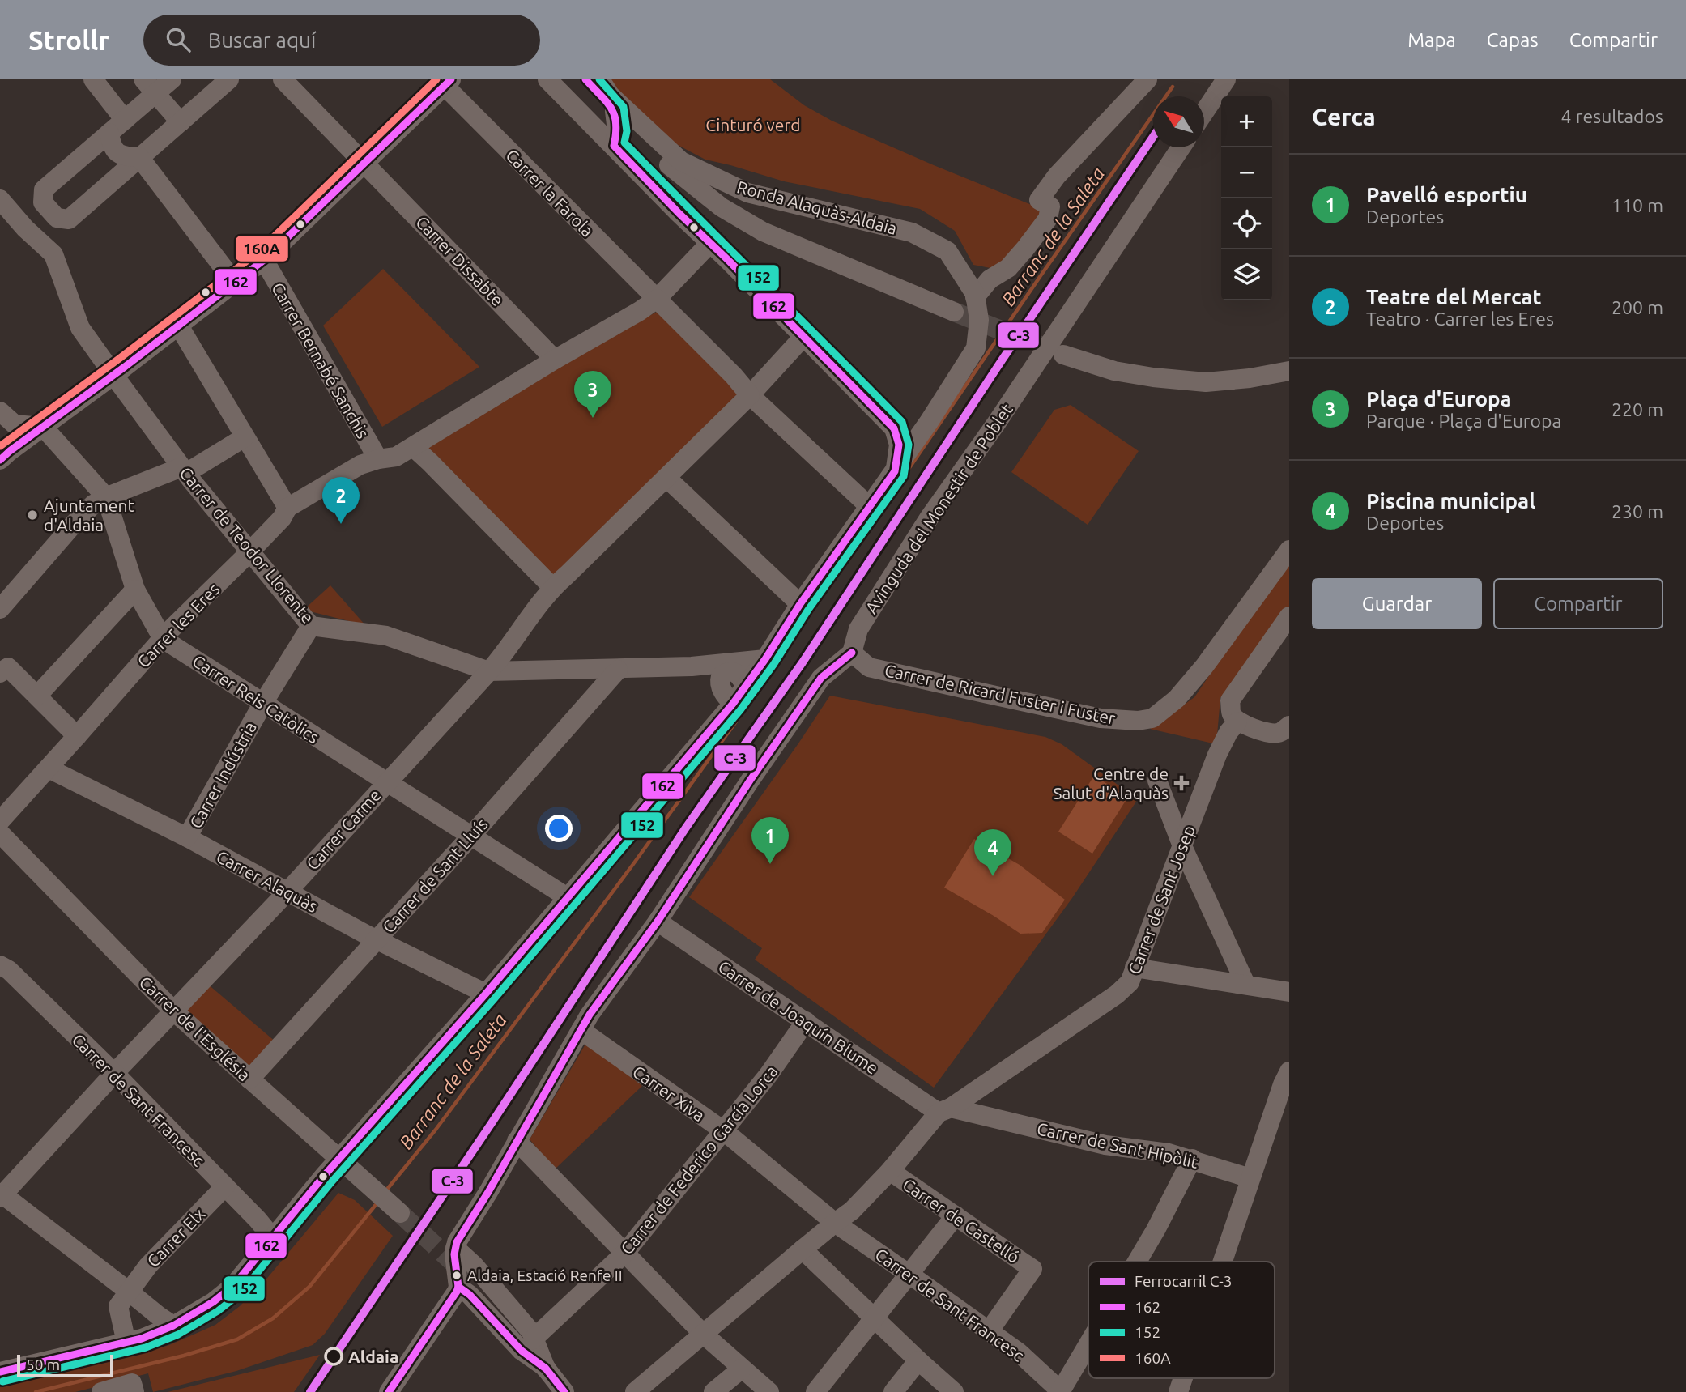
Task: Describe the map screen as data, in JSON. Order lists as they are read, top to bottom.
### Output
{
  "streets": {
    "street": [
      "Carrer la Farola",
      "Ronda Alaquàs-Aldaia",
      "Carrer Dissabte",
      "Carrer Bernabé Sanchis",
      "Avinguda del Monestir de Poblet",
      "Carrer de Teodor Llorente",
      "Carrer les Eres",
      "Carrer de Ricard Fuster i Fuster",
      "Carrer Reis Catòlics",
      "Carrer Indústria",
      "Carrer Carme",
      "Carrer de Sant Lluís",
      "Carrer Alaquàs",
      "Carrer de Sant Josep",
      "Carrer de Joaquín Blume",
      "Carrer de l'Església",
      "Carrer Xiva",
      "Carrer de Sant Francesc",
      "Carrer de Sant Hipòlit",
      "Carrer de Federico García Lorca",
      "Carrer de Castelló",
      "Carrer Elx"
    ]
  },
  "crossings": [
    ["Carrer la Farola", "Carrer les Eres"],
    ["Carrer la Farola", "Carrer Carme"],
    ["Carrer Dissabte", "Carrer les Eres"],
    ["Carrer Bernabé Sanchis", "Carrer les Eres"],
    ["Avinguda del Monestir de Poblet", "Carrer de Ricard Fuster i Fuster"],
    ["Carrer de Teodor Llorente", "Carrer les Eres"],
    ["Carrer de Teodor Llorente", "Carrer Indústria"],
    ["Carrer de Teodor Llorente", "Carrer Carme"],
    ["Carrer de Teodor Llorente", "Carrer de Sant Lluís"],
    ["Carrer les Eres", "Carrer Reis Catòlics"],
    ["Carrer les Eres", "Carrer Alaquàs"],
    ["Carrer Reis Catòlics", "Carrer Indústria"],
    ["Carrer Reis Catòlics", "Carrer Carme"],
    ["Carrer Reis Catòlics", "Carrer de Sant Lluís"],
    ["Carrer Indústria", "Carrer Alaquàs"],
    ["Carrer Carme", "Carrer Alaquàs"],
    ["Carrer Carme", "Carrer de l'Església"],
    ["Carrer Carme", "Carrer de Sant Francesc"],
    ["Carrer de Sant Lluís", "Carrer Alaquàs"],
    ["Carrer de Sant Lluís", "Carrer de l'Església"],
    ["Carrer de Sant Josep", "Carrer de Joaquín Blume"],
    ["Carrer de Sant Josep", "Carrer Xiva"],
    ["Carrer de Sant Josep", "Carrer de Sant Francesc"],
    ["Carrer de Sant Josep", "Carrer de Sant Hipòlit"],
    ["Carrer de Sant Josep", "Carrer de Castelló"],
    ["Carrer de Joaquín Blume", "Carrer de Sant Hipòlit"],
    ["Carrer de Joaquín Blume", "Carrer de Federico García Lorca"],
    ["Carrer Xiva", "Carrer de Sant Francesc"],
    ["Carrer Xiva", "Carrer de Federico García Lorca"],
    ["Carrer de Sant Francesc", "Carrer de Castelló"],
    ["Carrer de Sant Francesc", "Carrer Elx"]
  ],
  "water": ["Barranc de la Saleta"],
  "parks": ["Cinturó verd"],
  "places": {
    "other": ["Ajuntament d'Aldaia", "Aldaia, Estació Renfe II", "Aldaia"],
    "health": ["Centre de Salut d'Alaquàs"]
  },
  "lines": [
    "transit line 162",
    "transit line 152",
    "transit line 160A",
    "rail line C-3"
  ],
  "legend": [
    "Ferrocarril C-3",
    "162",
    "152",
    "160A"
  ],
  "scale_bar": "50 m",
  "north": "top left",
  "page": {
    "header": "Strollr",
    "search": "Buscar aquí",
    "nav": ["Mapa", "Capas", "Compartir"],
    "heading": ["Cerca", "4 resultados"],
    "map_buttons": ["+", "−"],
    "list": [
      {
        "mark": "1",
        "name": "Pavelló esportiu",
        "note": "Deportes",
        "value": "110 m"
      },
      {
        "mark": "2",
        "name": "Teatre del Mercat",
        "note": "Teatro · Carrer les Eres",
        "value": "200 m"
      },
      {
        "mark": "3",
        "name": "Plaça d'Europa",
        "note": "Parque · Plaça d'Europa",
        "value": "220 m"
      },
      {
        "mark": "4",
        "name": "Piscina municipal",
        "note": "Deportes",
        "value": "230 m"
      }
    ],
    "pins": [
      "3",
      "2",
      "1",
      "4"
    ],
    "buttons": ["Guardar", "Compartir"],
    "scale": "50 m"
  }
}
